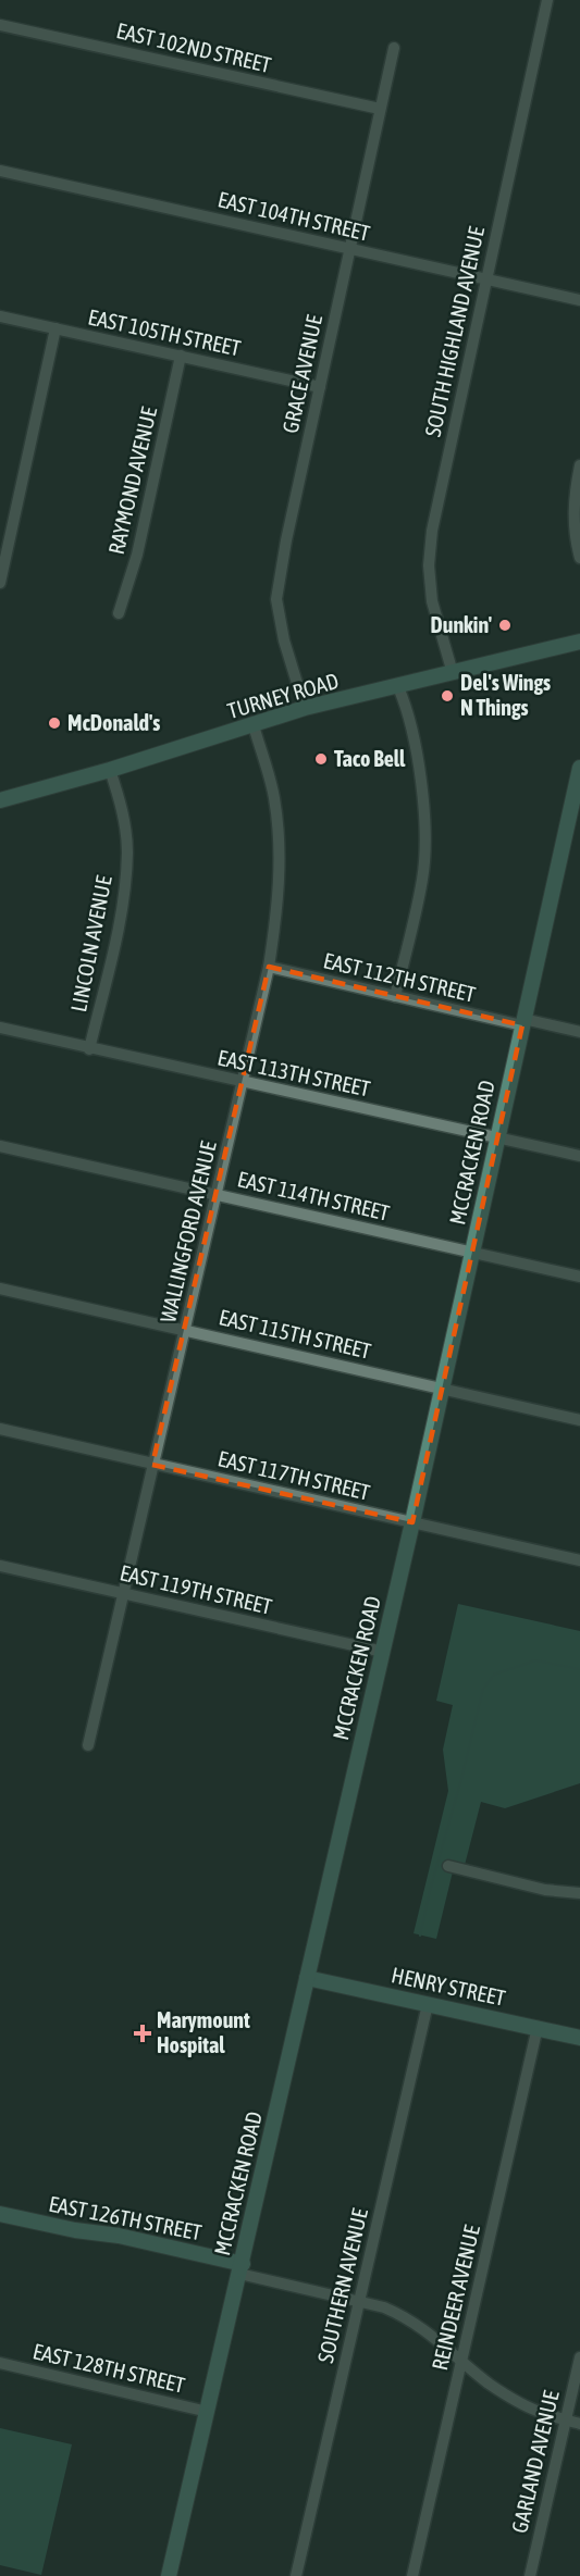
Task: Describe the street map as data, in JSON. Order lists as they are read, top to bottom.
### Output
{
  "streets": {
    "street": [
      "EAST 102ND STREET",
      "EAST 104TH STREET",
      "SOUTH HIGHLAND AVENUE",
      "EAST 105TH STREET",
      "GRACE AVENUE",
      "RAYMOND AVENUE",
      "TURNEY ROAD",
      "LINCOLN AVENUE",
      "EAST 112TH STREET",
      "EAST 113TH STREET",
      "MCCRACKEN ROAD",
      "EAST 114TH STREET",
      "WALLINGFORD AVENUE",
      "EAST 115TH STREET",
      "EAST 117TH STREET",
      "EAST 119TH STREET",
      "HENRY STREET",
      "EAST 126TH STREET",
      "SOUTHERN AVENUE",
      "REINDEER AVENUE",
      "EAST 128TH STREET",
      "GARLAND AVENUE"
    ]
  },
  "crossings": [
    ["EAST 102ND STREET", "GRACE AVENUE"],
    ["EAST 104TH STREET", "SOUTH HIGHLAND AVENUE"],
    ["EAST 104TH STREET", "GRACE AVENUE"],
    ["SOUTH HIGHLAND AVENUE", "TURNEY ROAD"],
    ["EAST 105TH STREET", "GRACE AVENUE"],
    ["EAST 105TH STREET", "RAYMOND AVENUE"],
    ["GRACE AVENUE", "TURNEY ROAD"],
    ["TURNEY ROAD", "LINCOLN AVENUE"],
    ["TURNEY ROAD", "WALLINGFORD AVENUE"],
    ["LINCOLN AVENUE", "EAST 113TH STREET"],
    ["EAST 112TH STREET", "MCCRACKEN ROAD"],
    ["EAST 112TH STREET", "WALLINGFORD AVENUE"],
    ["EAST 113TH STREET", "MCCRACKEN ROAD"],
    ["EAST 113TH STREET", "WALLINGFORD AVENUE"],
    ["MCCRACKEN ROAD", "EAST 114TH STREET"],
    ["MCCRACKEN ROAD", "EAST 115TH STREET"],
    ["MCCRACKEN ROAD", "EAST 117TH STREET"],
    ["MCCRACKEN ROAD", "EAST 119TH STREET"],
    ["MCCRACKEN ROAD", "HENRY STREET"],
    ["MCCRACKEN ROAD", "EAST 126TH STREET"],
    ["MCCRACKEN ROAD", "EAST 128TH STREET"],
    ["EAST 114TH STREET", "WALLINGFORD AVENUE"],
    ["WALLINGFORD AVENUE", "EAST 115TH STREET"],
    ["WALLINGFORD AVENUE", "EAST 117TH STREET"],
    ["WALLINGFORD AVENUE", "EAST 119TH STREET"],
    ["HENRY STREET", "SOUTHERN AVENUE"],
    ["HENRY STREET", "REINDEER AVENUE"]
  ],
  "places": {
    "other": [
      "Dunkin'",
      "Del's Wings N Things",
      "McDonald's",
      "Taco Bell"
    ],
    "health": ["Marymount Hospital"]
  }
}
